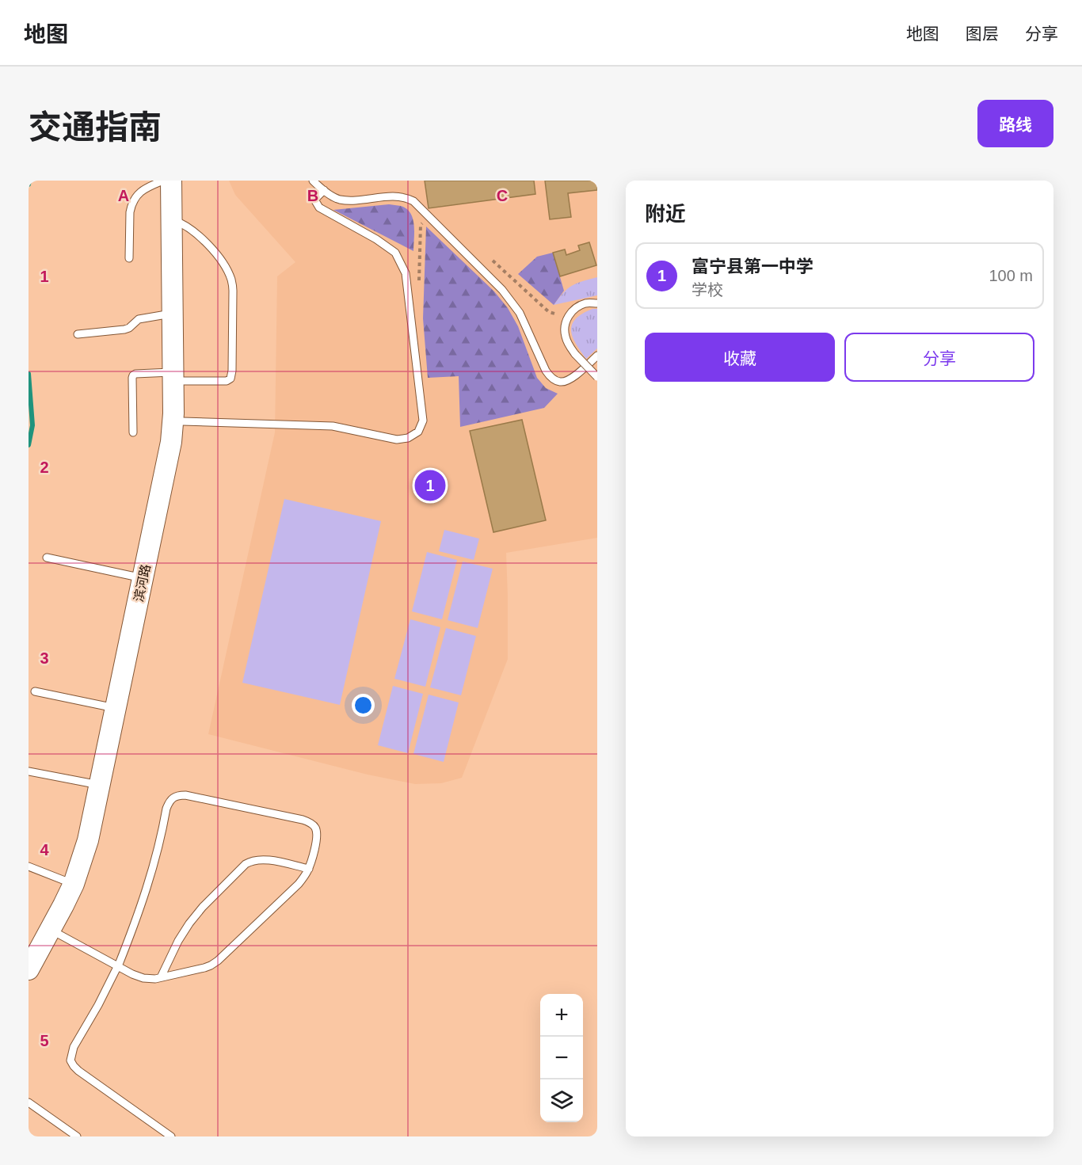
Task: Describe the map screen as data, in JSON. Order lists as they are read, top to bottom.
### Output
{
  "streets": {
    "street": ["滨河路"]
  },
  "page": {
    "header": "地图",
    "nav": ["地图", "图层", "分享"],
    "title": "交通指南",
    "buttons": [
      "路线",
      ["收藏", "分享"]
    ],
    "heading": "附近",
    "list": [
      {
        "mark": "1",
        "name": "富宁县第一中学",
        "note": "学校",
        "value": "100 m"
      }
    ],
    "pins": "1",
    "map_buttons": ["+", "−"]
  },
  "grid": {
    "columns": ["A", "B", "C"],
    "rows": [
      "1",
      "2",
      "3",
      "4",
      "5"
    ]
  }
}
